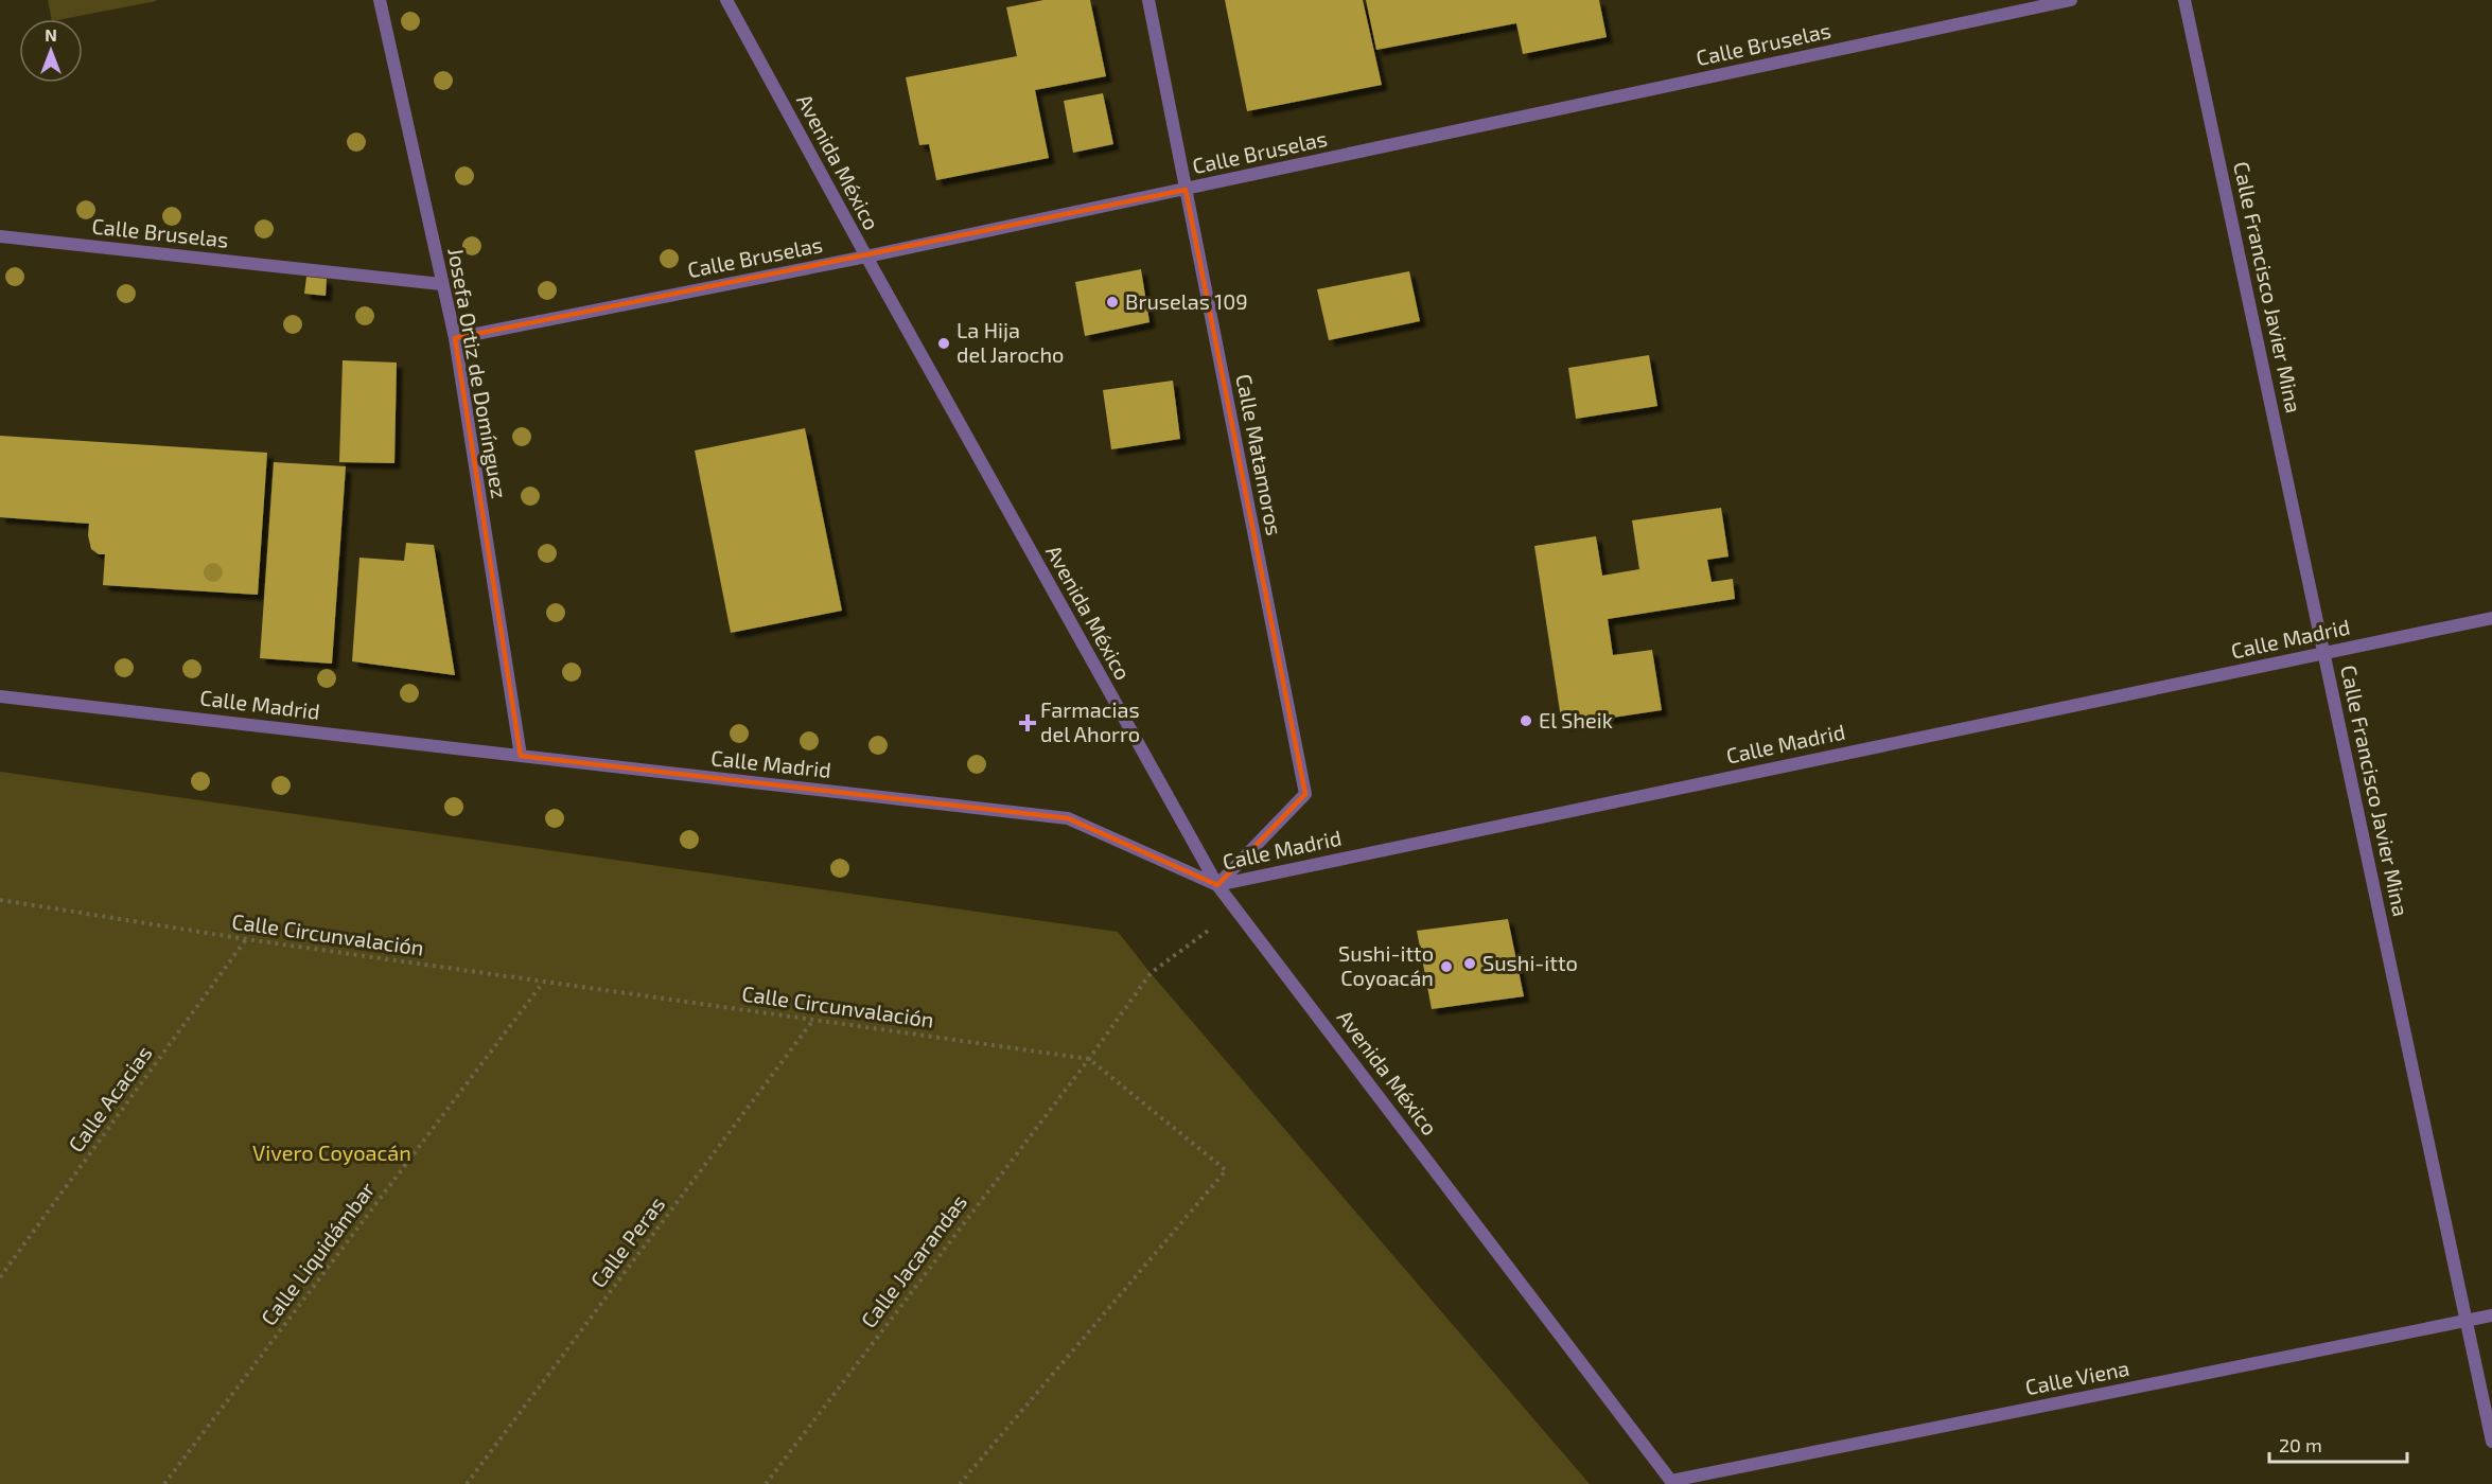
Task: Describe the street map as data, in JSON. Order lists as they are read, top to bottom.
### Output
{
  "streets": {
    "street": [
      "Calle Bruselas",
      "Avenida México",
      "Calle Francisco Javier Mina",
      "Josefa Ortiz de Domínguez",
      "Calle Matamoros",
      "Calle Madrid",
      "Calle Viena"
    ],
    "path": [
      "Calle Circunvalación",
      "Calle Acacias",
      "Calle Peras",
      "Calle Liquidámbar",
      "Calle Jacarandas"
    ]
  },
  "crossings": [
    ["Calle Bruselas", "Avenida México"],
    ["Calle Bruselas", "Josefa Ortiz de Domínguez"],
    ["Calle Bruselas", "Calle Matamoros"],
    ["Avenida México", "Calle Matamoros"],
    ["Avenida México", "Calle Madrid"],
    ["Avenida México", "Calle Jacarandas"],
    ["Avenida México", "Calle Viena"],
    ["Calle Francisco Javier Mina", "Calle Madrid"],
    ["Calle Francisco Javier Mina", "Calle Viena"],
    ["Josefa Ortiz de Domínguez", "Calle Madrid"],
    ["Calle Matamoros", "Calle Madrid"],
    ["Calle Circunvalación", "Calle Acacias"],
    ["Calle Circunvalación", "Calle Peras"],
    ["Calle Circunvalación", "Calle Liquidámbar"],
    ["Calle Circunvalación", "Calle Jacarandas"]
  ],
  "parks": ["Vivero Coyoacán"],
  "places": {
    "other": [
      "Bruselas 109",
      "La Hija del Jarocho",
      "El Sheik",
      "Sushi-itto",
      "Sushi-itto Coyoacán"
    ],
    "health": ["Farmacias del Ahorro"]
  },
  "scale_bar": "20 m",
  "north": "top"
}
